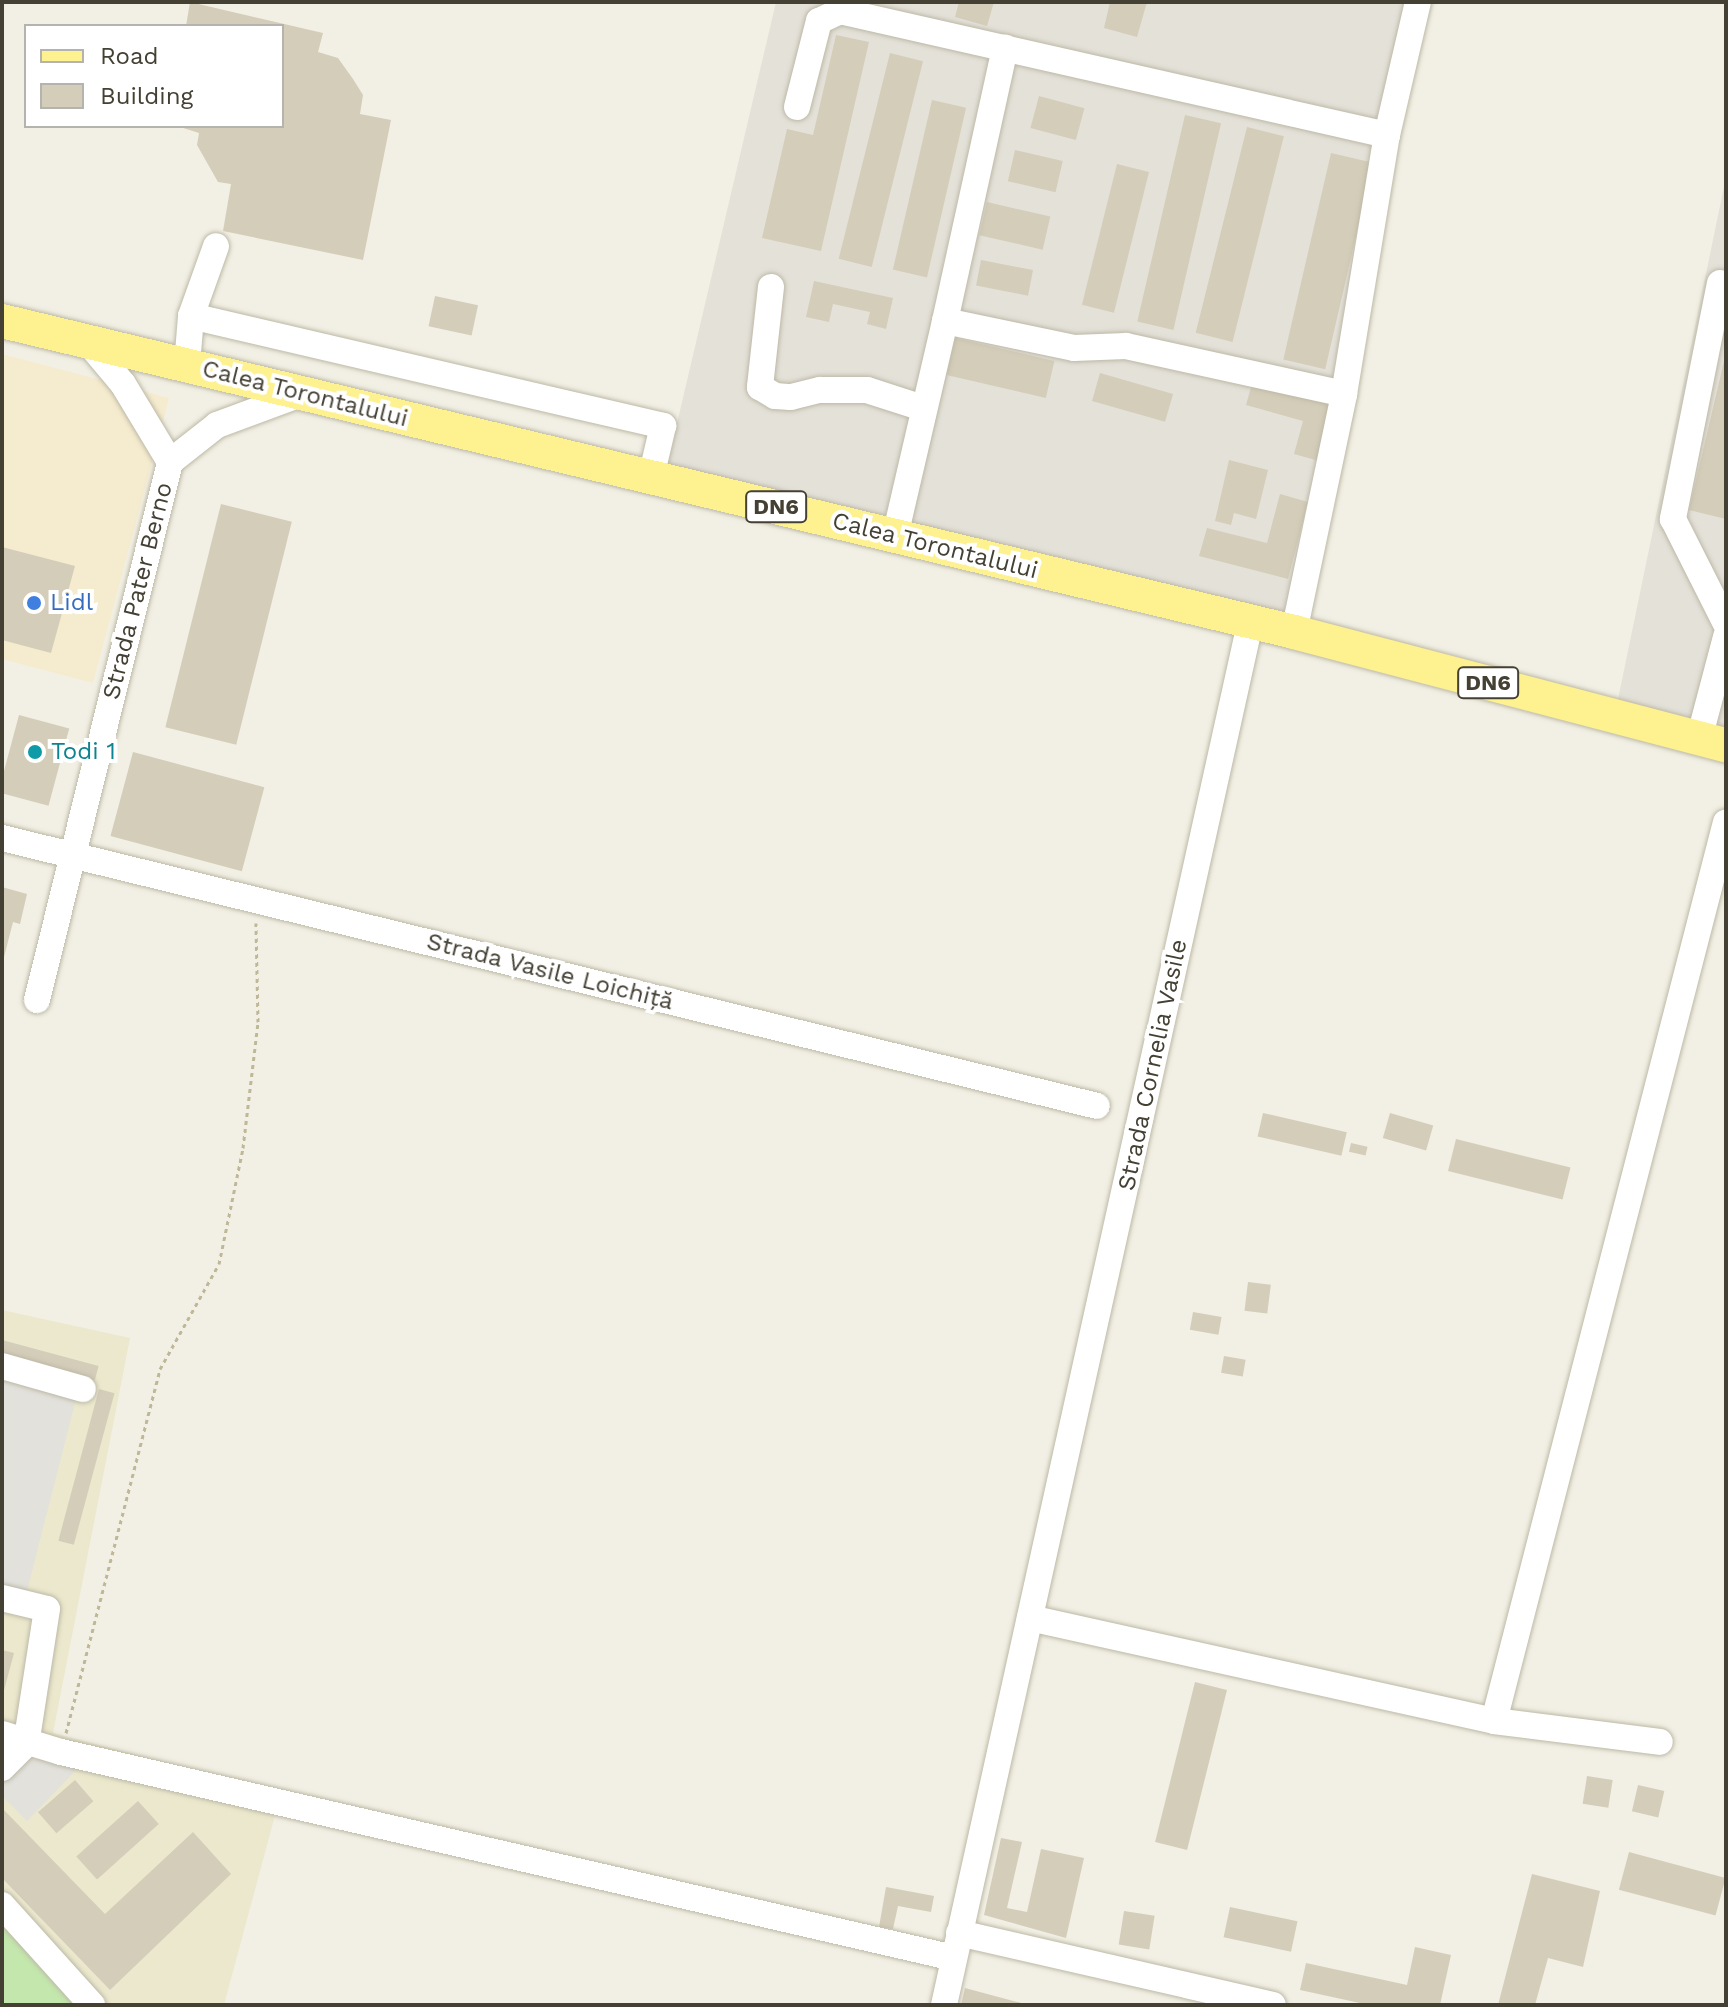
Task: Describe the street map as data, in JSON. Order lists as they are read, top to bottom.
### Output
{
  "streets": {
    "main road": ["Calea Torontalului", "DN6"],
    "street": ["Strada Pater Berno", "Strada Vasile Loichiță", "Strada Cornelia Vasile"]
  },
  "crossings": [
    ["Calea Torontalului", "Strada Pater Berno"],
    ["Calea Torontalului", "Strada Cornelia Vasile"],
    ["Strada Pater Berno", "Strada Vasile Loichiță"]
  ],
  "places": ["Lidl", "Todi 1"],
  "legend": ["Road", "Building"]
}
